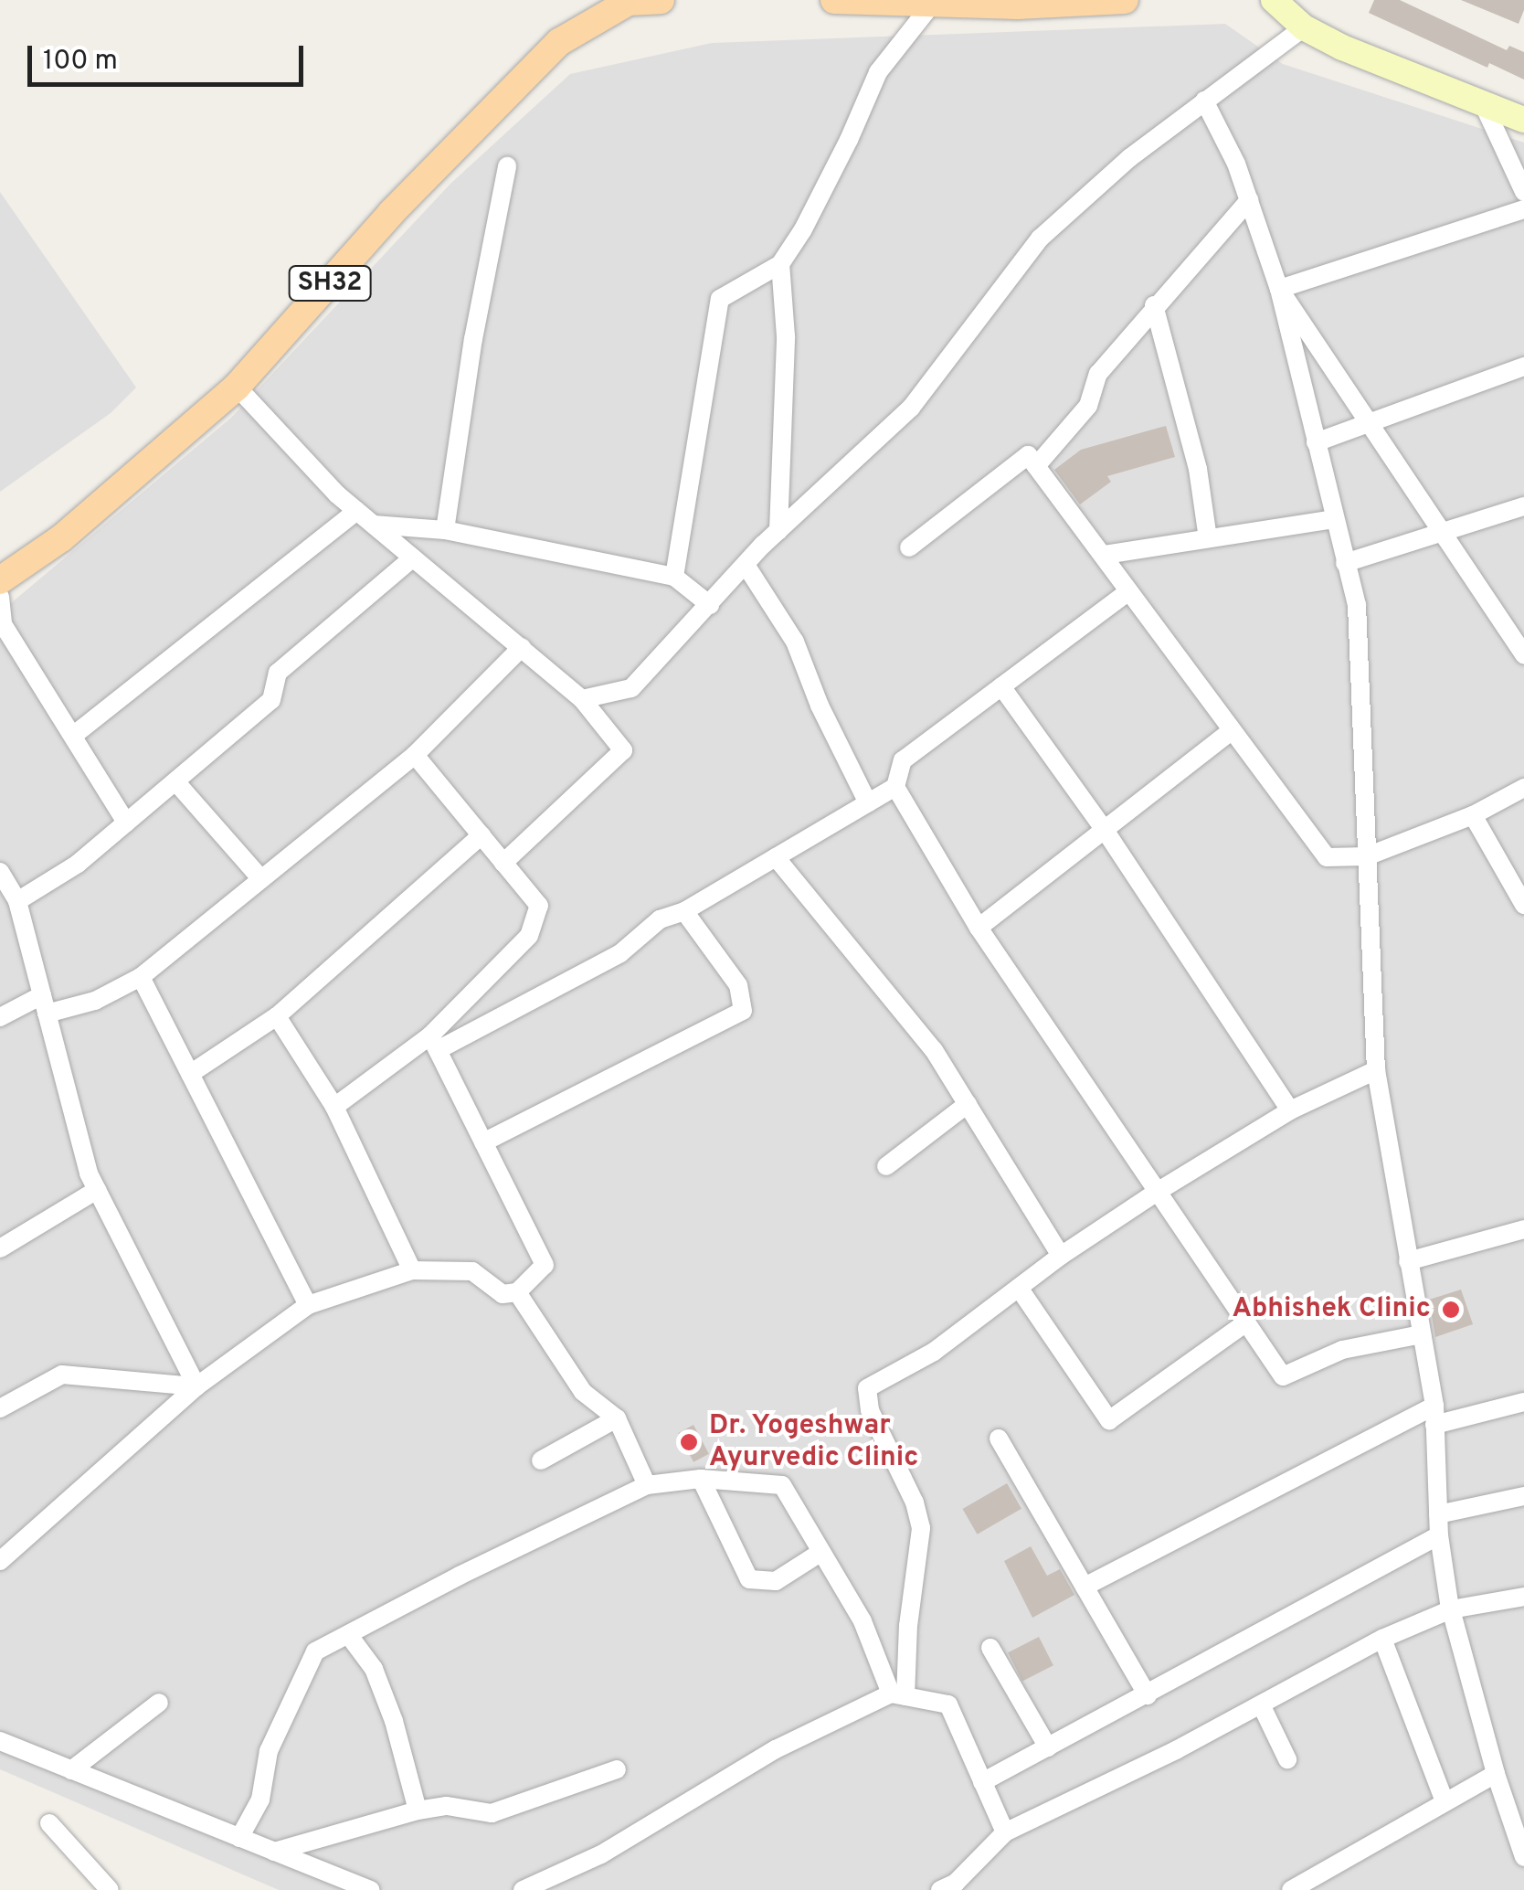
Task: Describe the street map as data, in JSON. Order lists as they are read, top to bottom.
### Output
{
  "streets": {
    "main road": ["SH32"]
  },
  "places": ["Abhishek Clinic", "Dr. Yogeshwar Ayurvedic Clinic"],
  "scale_bar": "100 m"
}
